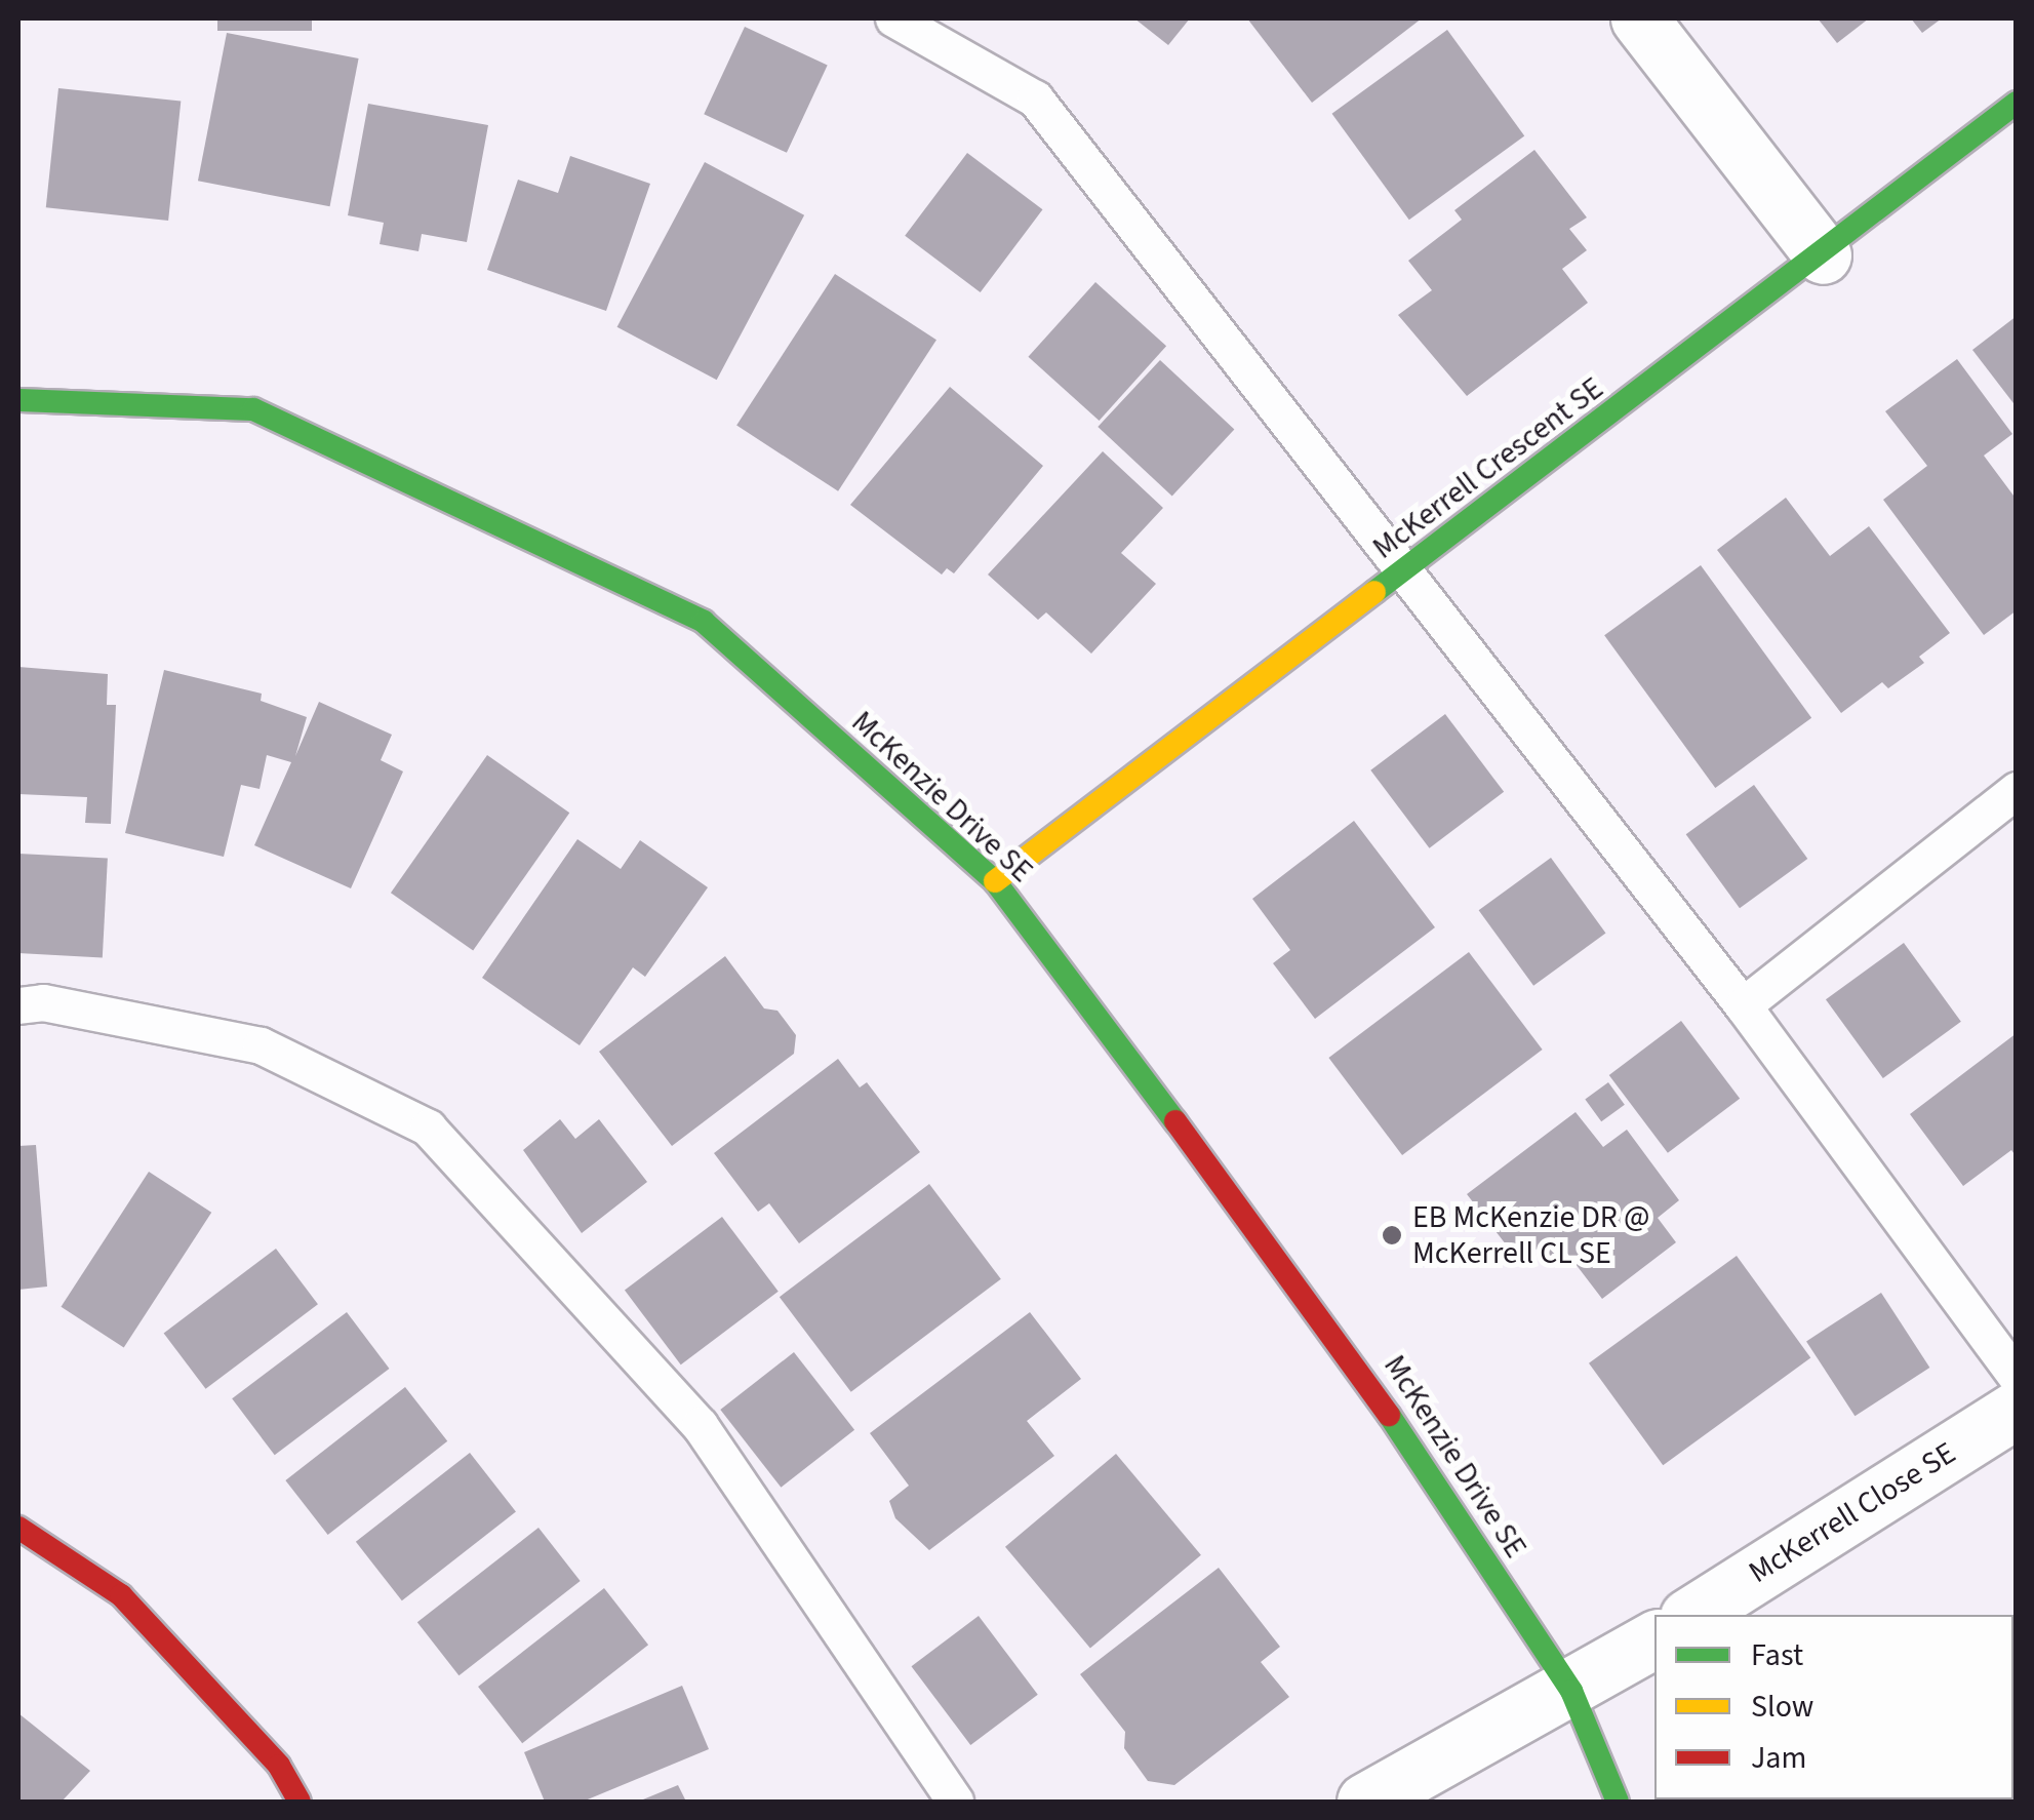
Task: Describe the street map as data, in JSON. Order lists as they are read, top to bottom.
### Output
{
  "streets": {
    "street": ["McKerrell Crescent SE", "McKenzie Drive SE", "McKerrell Close SE"]
  },
  "crossings": [
    ["McKerrell Crescent SE", "McKenzie Drive SE"]
  ],
  "places": ["EB McKenzie DR @ McKerrell CL SE"],
  "legend": ["Fast", "Slow", "Jam"]
}
